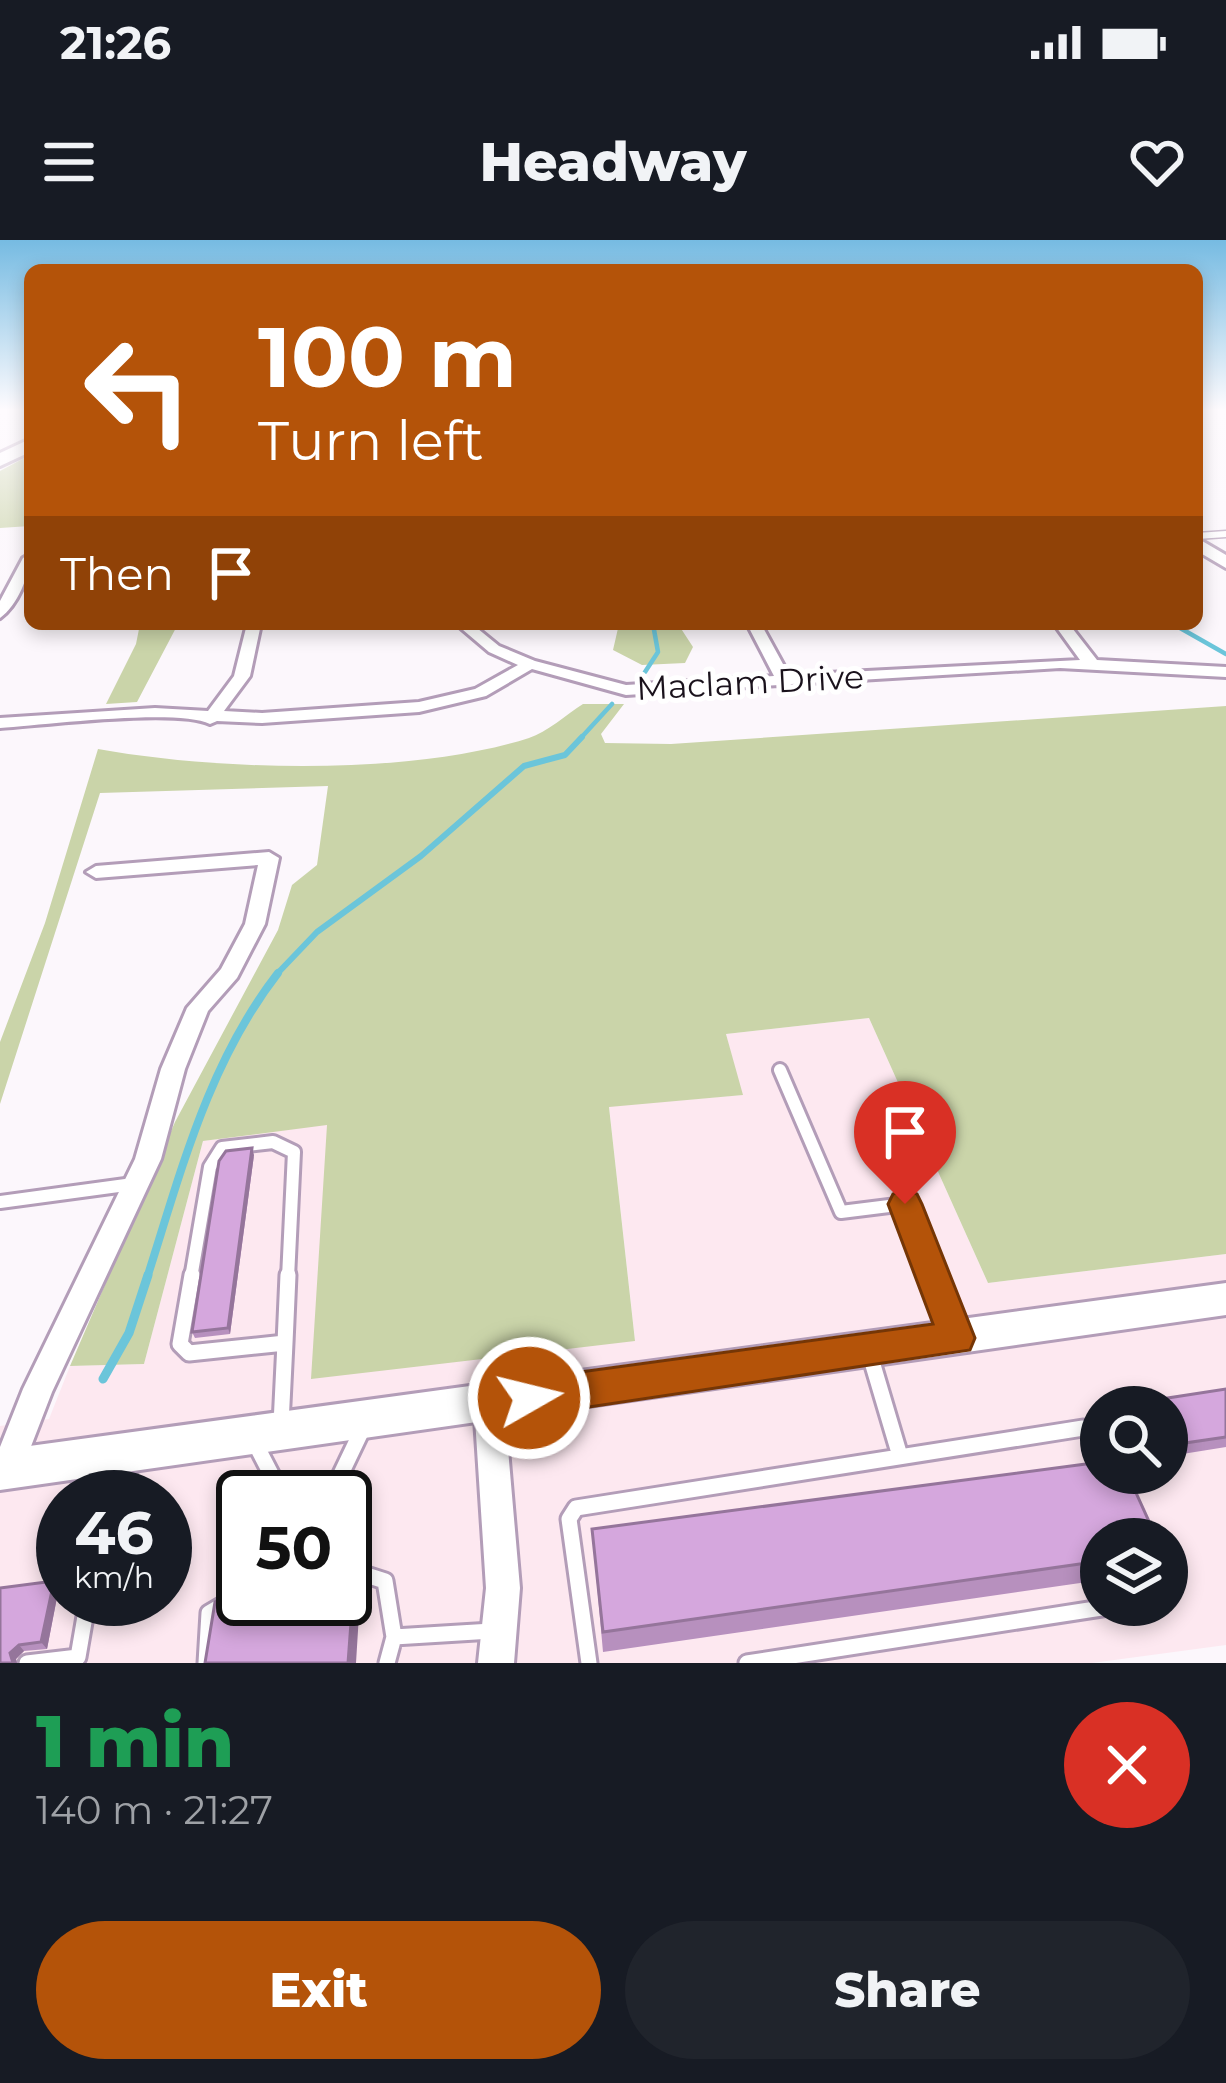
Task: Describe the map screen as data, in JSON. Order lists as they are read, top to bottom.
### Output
{
  "streets": {
    "street": ["Maclam Drive"]
  },
  "page": {
    "status": "21:26",
    "header": "Headway",
    "turn": ["100 m", "Turn left"],
    "then": "Then",
    "speed": "46 km/h",
    "limit": "50",
    "heading": ["1 min", "140 m · 21:27"],
    "buttons": ["Exit", "Share"]
  }
}
